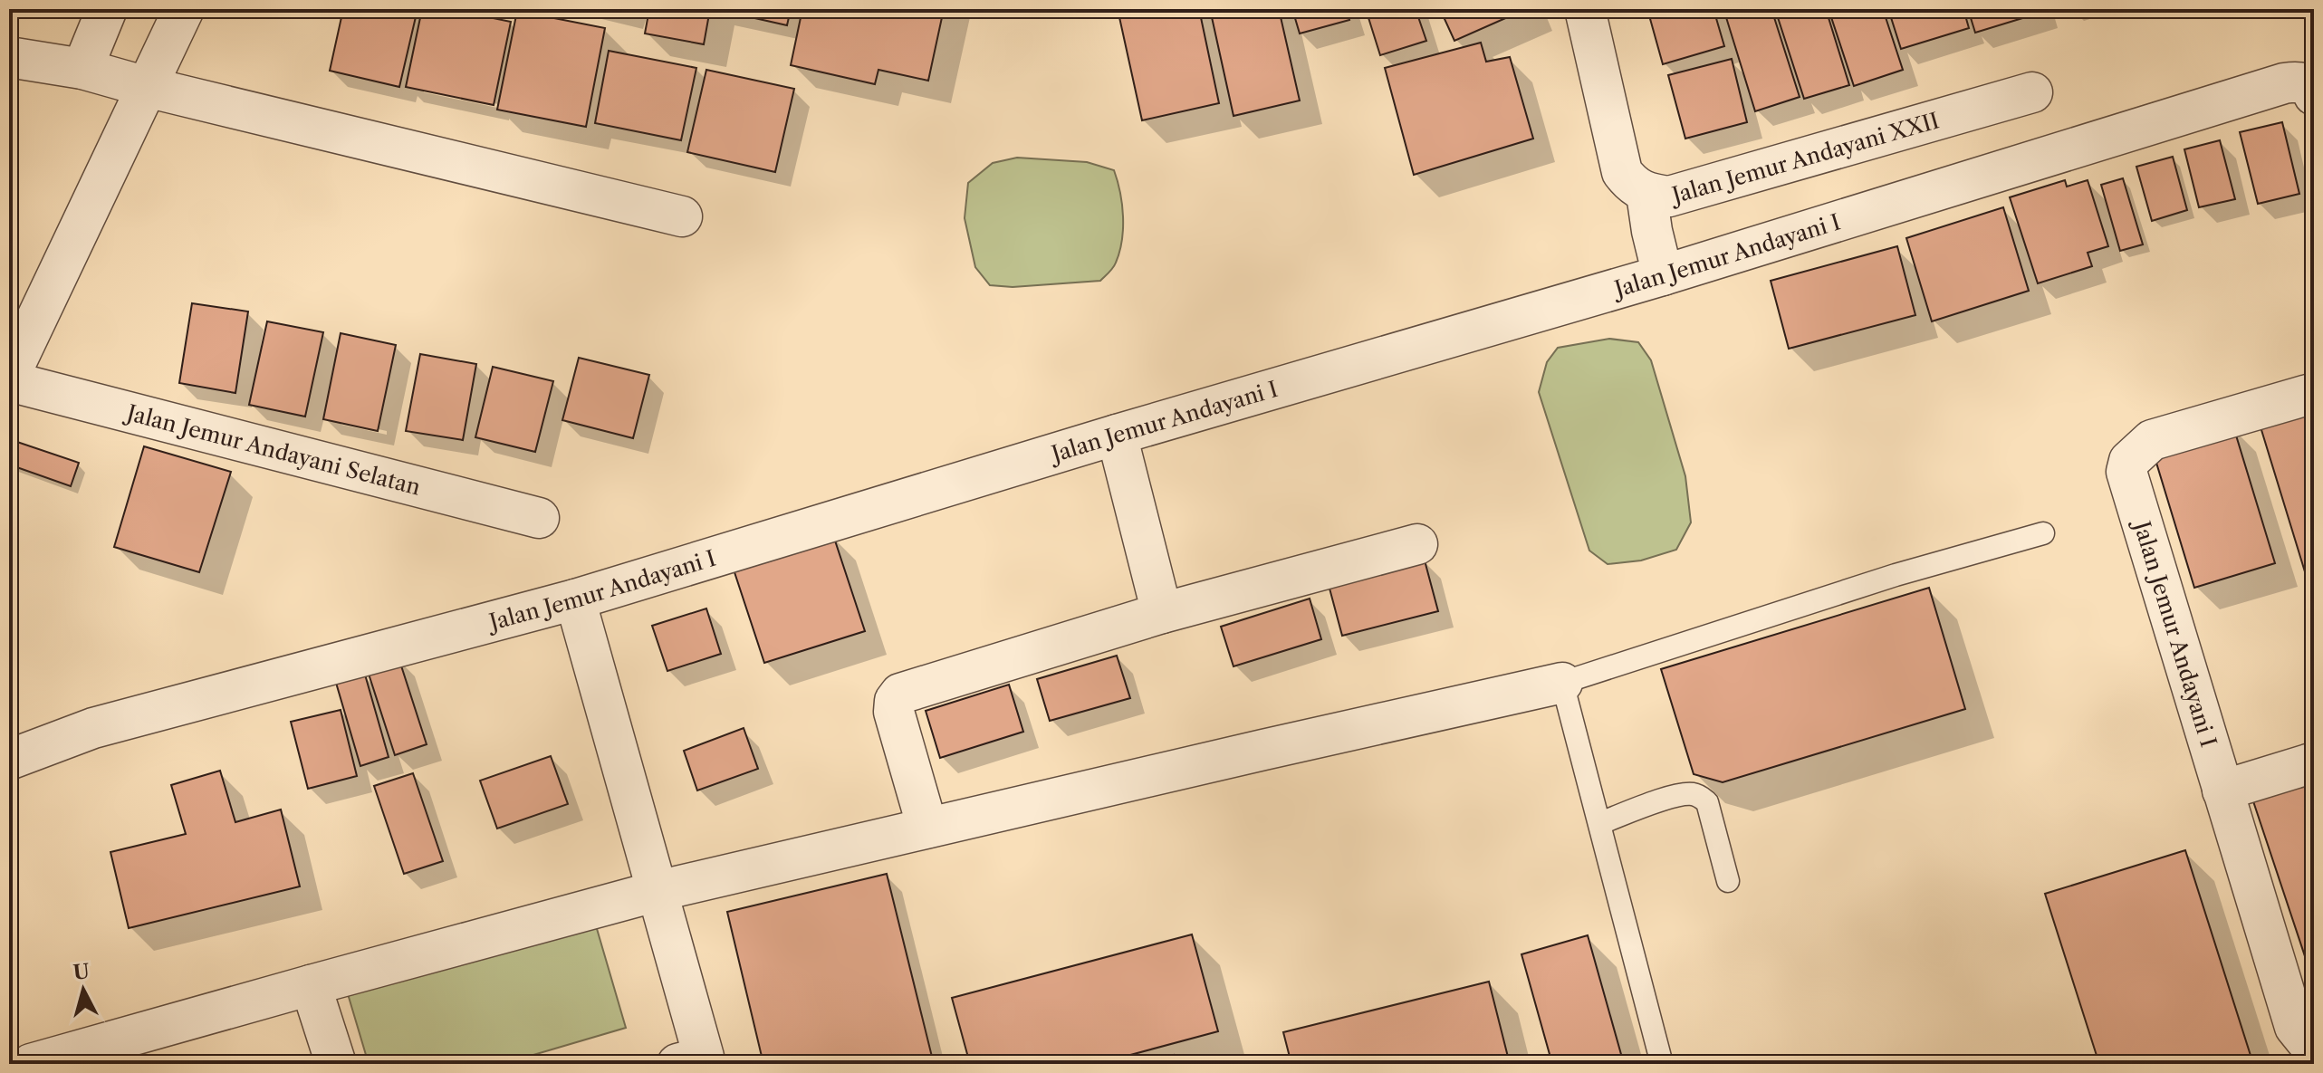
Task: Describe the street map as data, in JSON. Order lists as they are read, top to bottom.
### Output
{
  "streets": {
    "street": ["Jalan Jemur Andayani XXII", "Jalan Jemur Andayani I", "Jalan Jemur Andayani Selatan"]
  },
  "north": "top"
}
